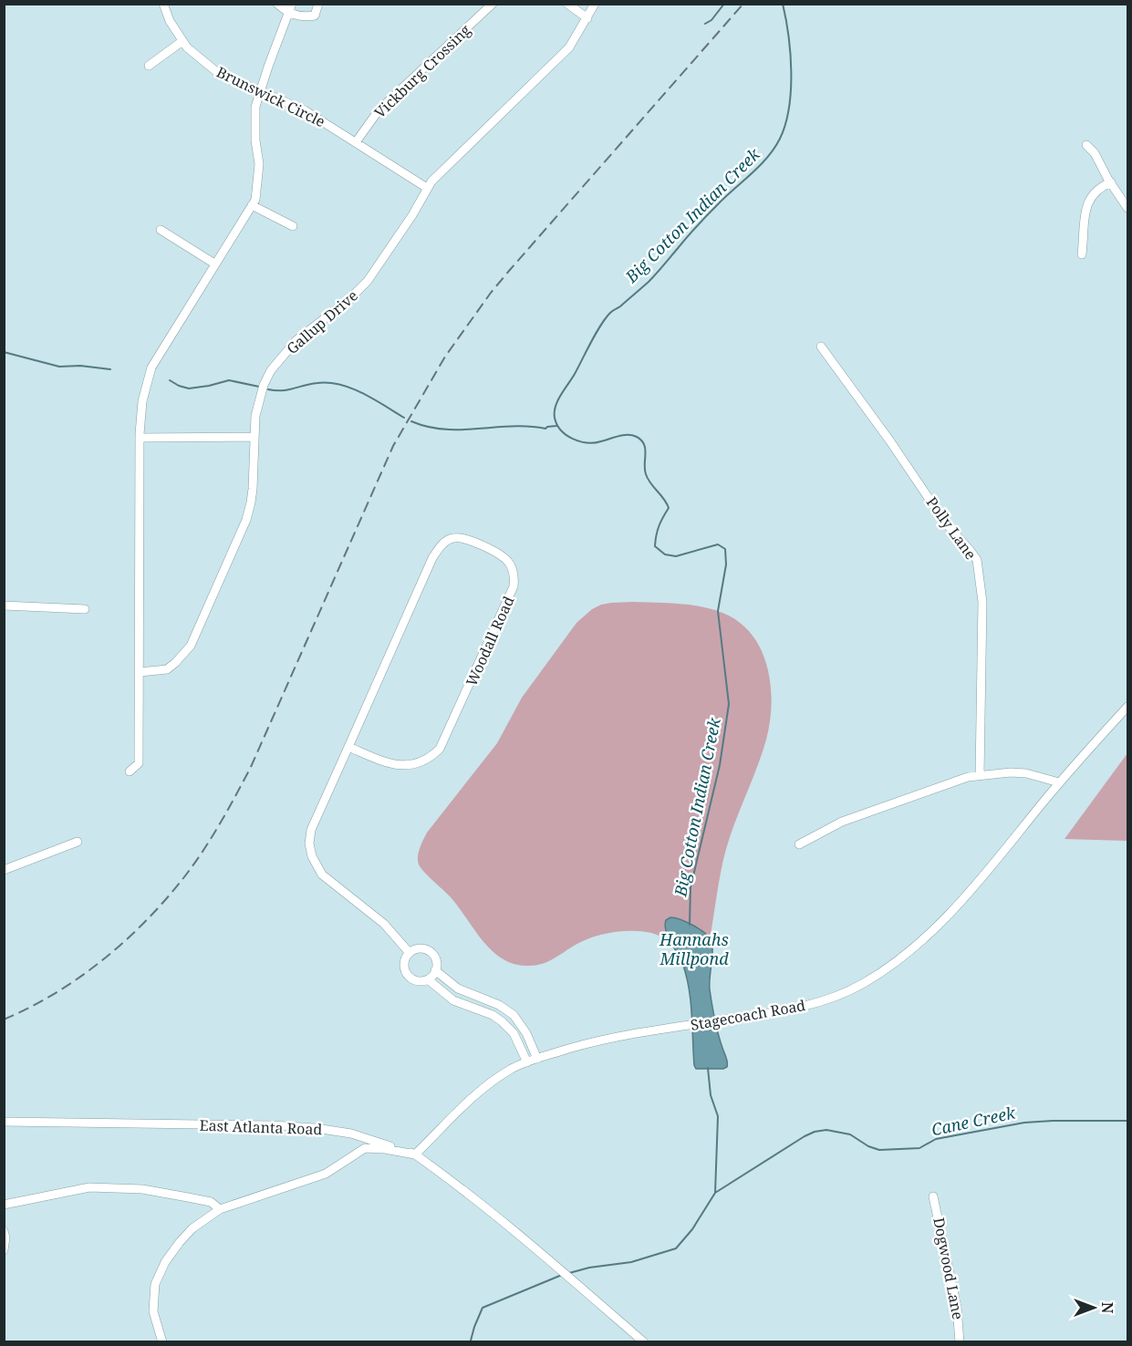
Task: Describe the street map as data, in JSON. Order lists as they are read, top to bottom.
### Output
{
  "streets": {
    "street": [
      "Vickburg Crossing",
      "Brunswick Circle",
      "Gallup Drive",
      "Polly Lane",
      "Woodall Road",
      "Stagecoach Road",
      "East Atlanta Road",
      "Dogwood Lane"
    ]
  },
  "crossings": [
    ["Vickburg Crossing", "Brunswick Circle"],
    ["Brunswick Circle", "Gallup Drive"],
    ["Stagecoach Road", "East Atlanta Road"]
  ],
  "water": ["Big Cotton Indian Creek", "Hannahs Millpond", "Cane Creek"],
  "north": "right"
}
